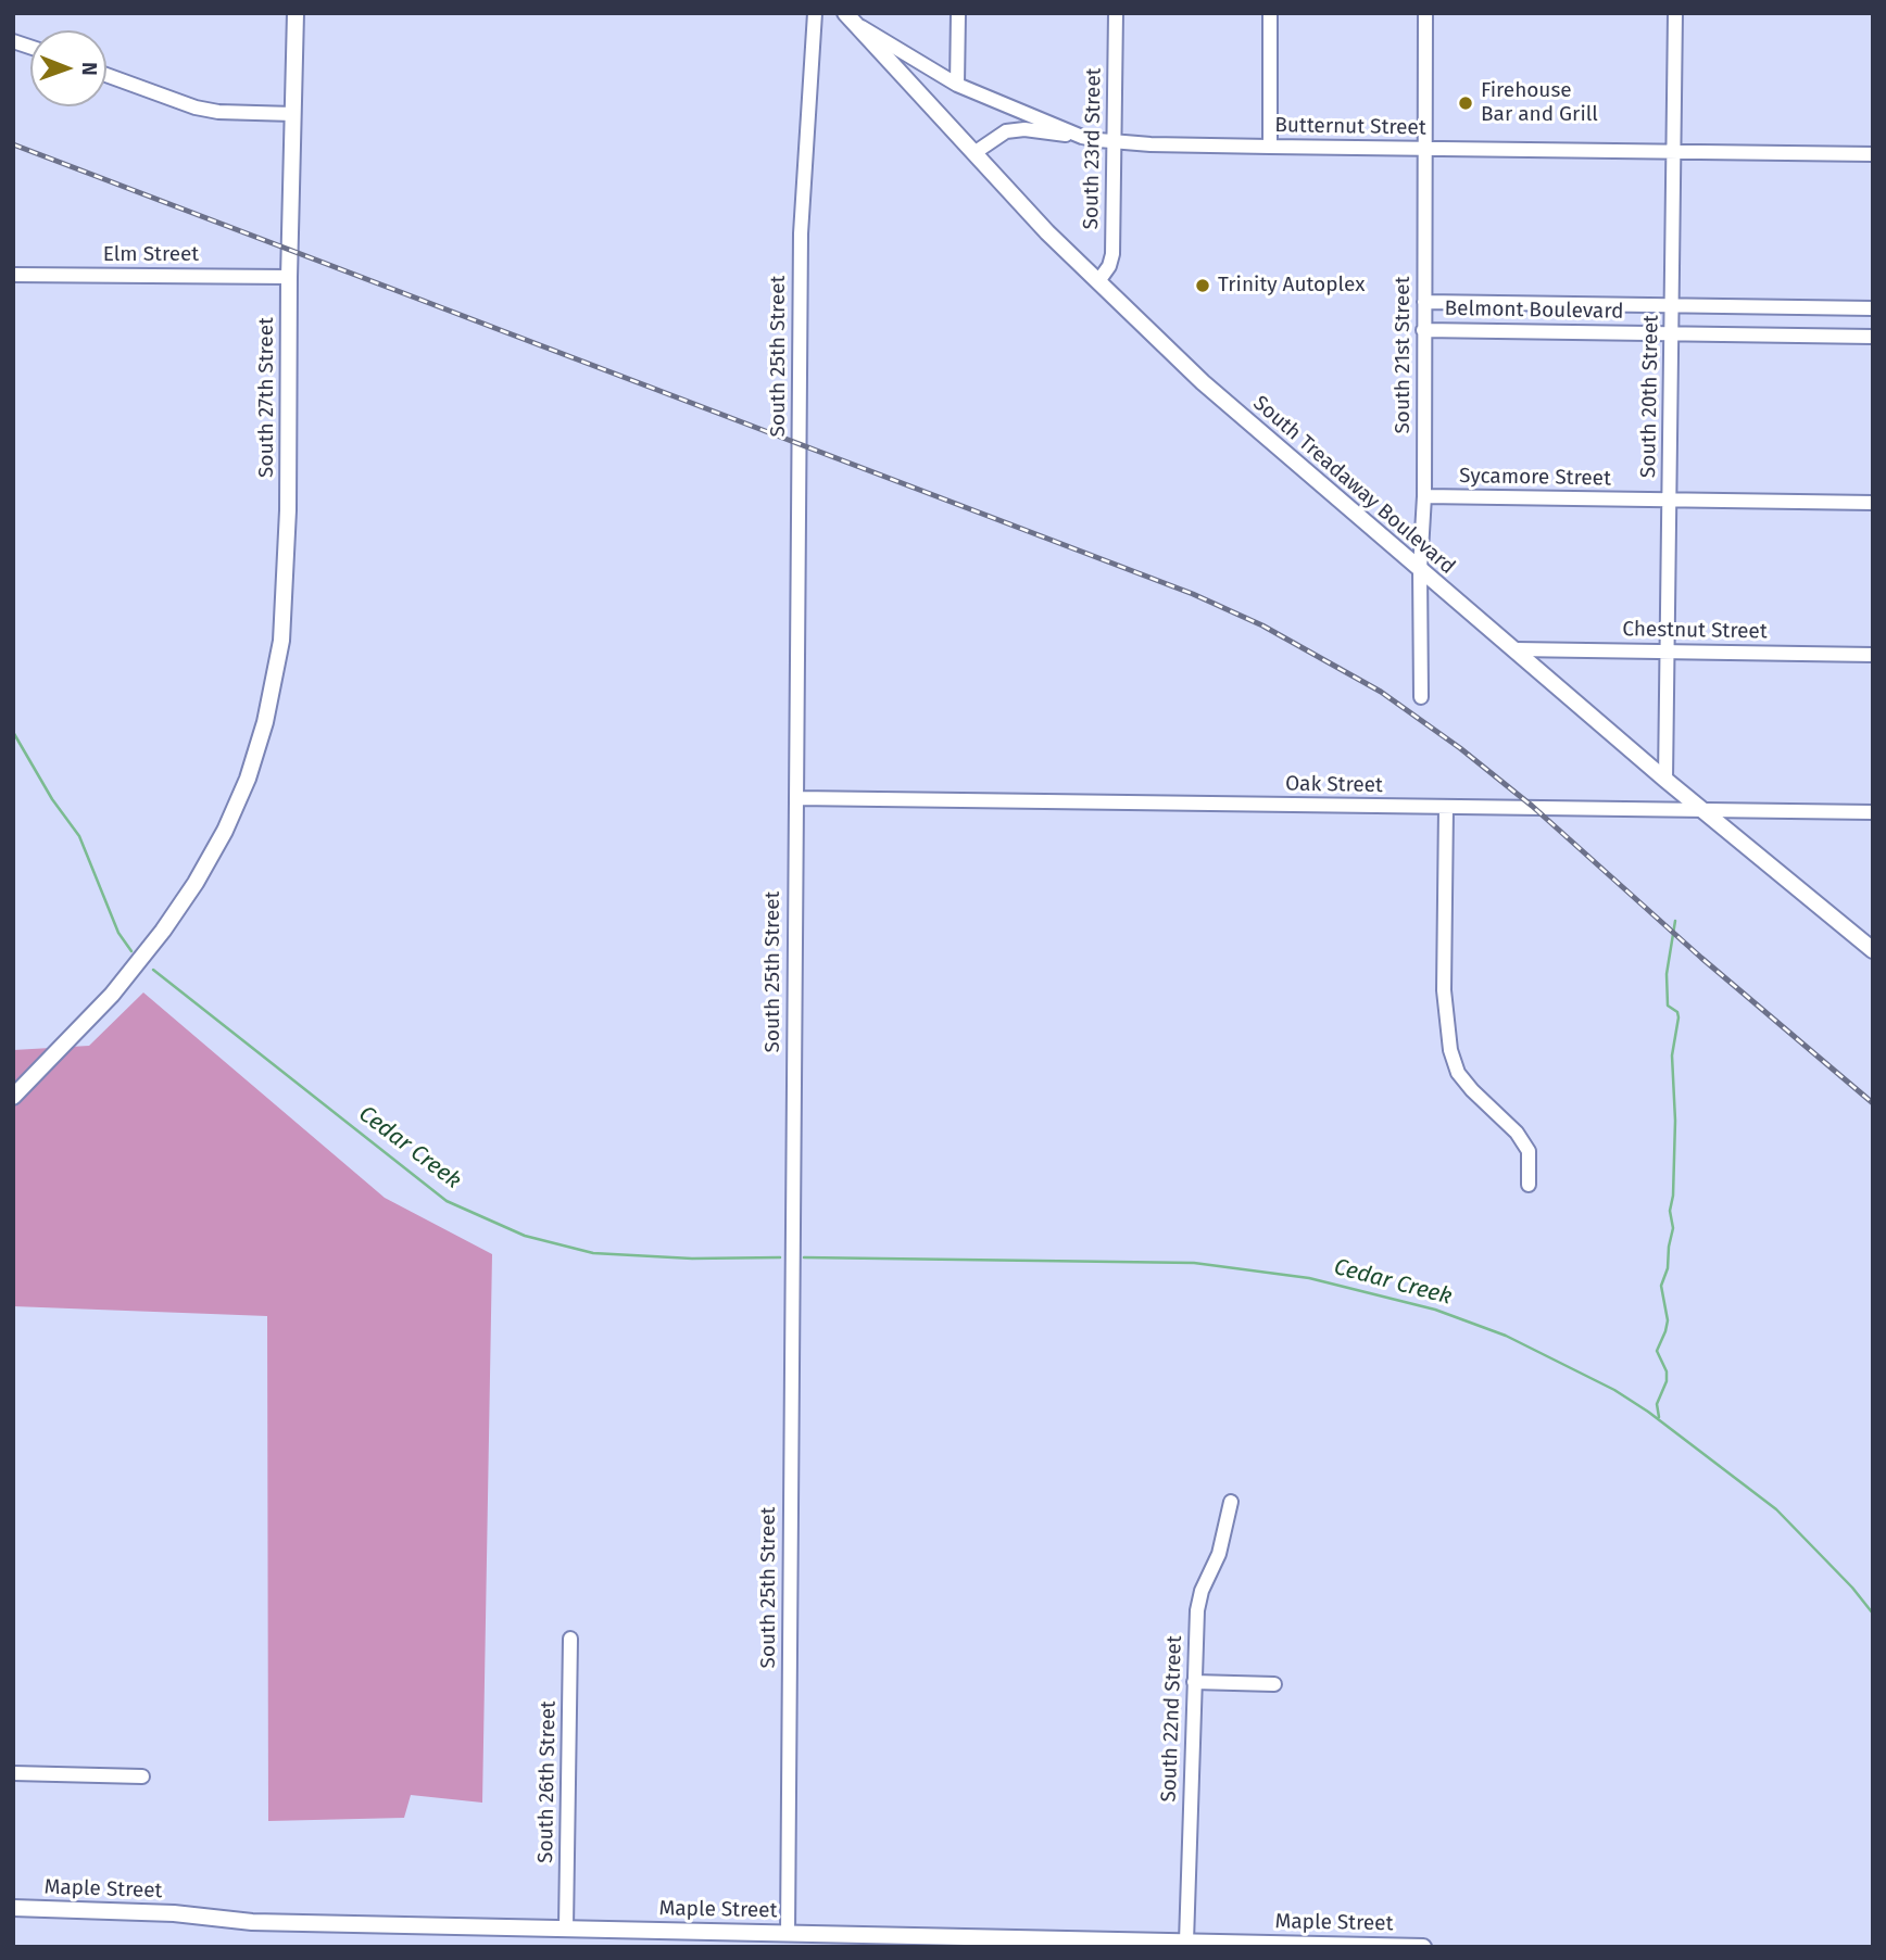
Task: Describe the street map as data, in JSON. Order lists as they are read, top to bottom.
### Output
{
  "streets": {
    "main road": ["South 27th Street", "South Treadaway Boulevard", "Maple Street"],
    "street": [
      "Butternut Street",
      "South 23rd Street",
      "Elm Street",
      "Belmont Boulevard",
      "South 21st Street",
      "South 25th Street",
      "South 20th Street",
      "Sycamore Street",
      "Chestnut Street",
      "Oak Street",
      "South 22nd Street",
      "South 26th Street"
    ]
  },
  "crossings": [
    ["Butternut Street", "South 23rd Street"],
    ["Butternut Street", "South 21st Street"],
    ["Butternut Street", "South 20th Street"],
    ["Butternut Street", "South Treadaway Boulevard"],
    ["South 23rd Street", "South Treadaway Boulevard"],
    ["Elm Street", "South 27th Street"],
    ["Belmont Boulevard", "South 21st Street"],
    ["Belmont Boulevard", "South 20th Street"],
    ["South 21st Street", "Sycamore Street"],
    ["South 21st Street", "South Treadaway Boulevard"],
    ["South 25th Street", "Oak Street"],
    ["South 25th Street", "Maple Street"],
    ["South 20th Street", "Sycamore Street"],
    ["South 20th Street", "South Treadaway Boulevard"],
    ["South 20th Street", "Chestnut Street"],
    ["South Treadaway Boulevard", "Chestnut Street"],
    ["South Treadaway Boulevard", "Oak Street"],
    ["South 22nd Street", "Maple Street"],
    ["South 26th Street", "Maple Street"]
  ],
  "water": ["Cedar Creek"],
  "places": ["Firehouse Bar and Grill", "Trinity Autoplex"],
  "north": "right"
}
